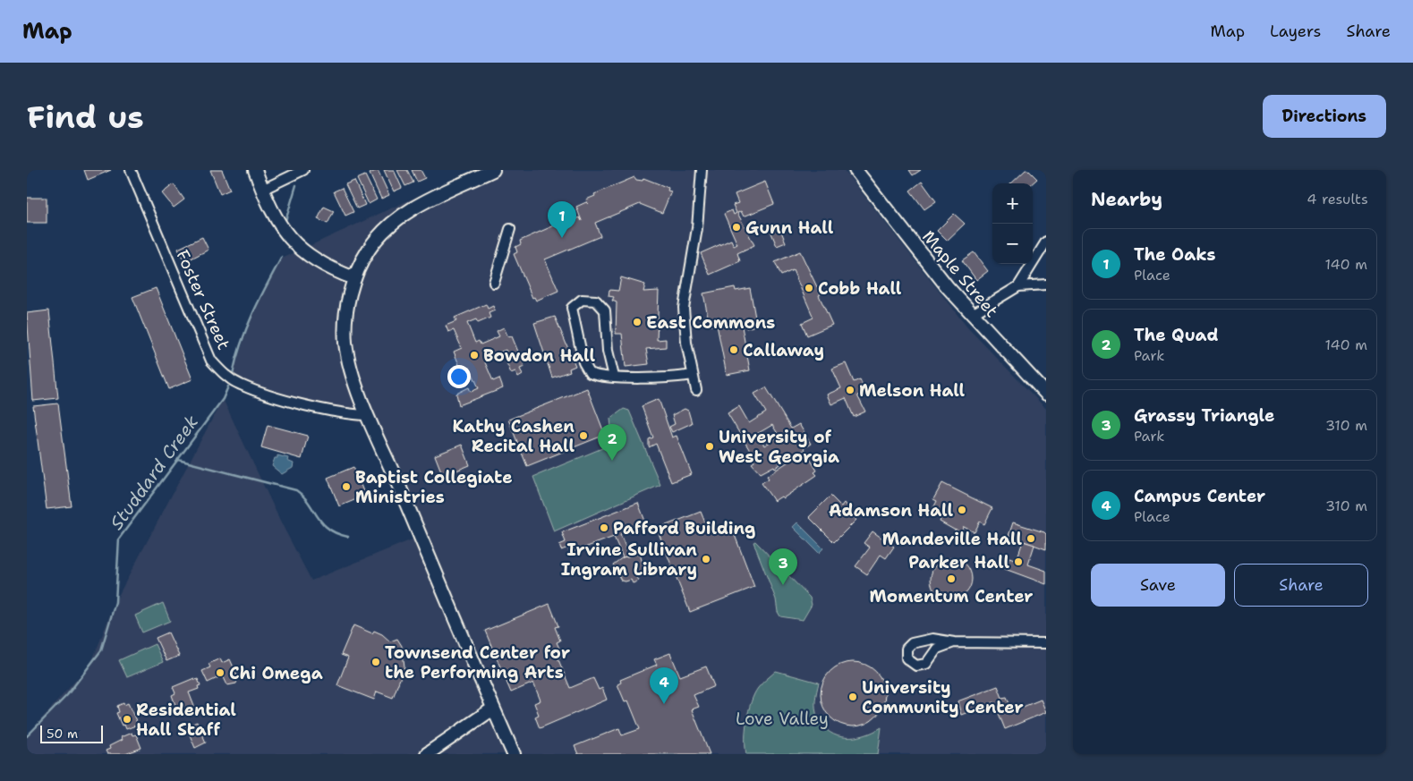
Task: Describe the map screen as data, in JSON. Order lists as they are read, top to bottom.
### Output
{
  "streets": {
    "street": ["Maple Street", "Foster Street"]
  },
  "water": ["Studdard Creek"],
  "parks": ["Love Valley"],
  "places": [
    "Gunn Hall",
    "Cobb Hall",
    "East Commons",
    "Callaway",
    "Bowdon Hall",
    "Melson Hall",
    "Kathy Cashen Recital Hall",
    "University of West Georgia",
    "Baptist Collegiate Ministries",
    "Adamson Hall",
    "Pafford Building",
    "Mandeville Hall",
    "Irvine Sullivan Ingram Library",
    "Parker Hall",
    "Momentum Center",
    "Townsend Center for the Performing Arts",
    "Chi Omega",
    "University Community Center",
    "Residential Hall Staff"
  ],
  "scale_bar": "50 m",
  "page": {
    "header": "Map",
    "nav": ["Map", "Layers", "Share"],
    "buttons": [
      "Directions",
      ["Save", "Share"]
    ],
    "title": "Find us",
    "heading": ["Nearby", "4 results"],
    "map_buttons": ["+", "−"],
    "pins": [
      "1",
      "2",
      "3",
      "4"
    ],
    "list": [
      {
        "mark": "1",
        "name": "The Oaks",
        "note": "Place",
        "value": "140 m"
      },
      {
        "mark": "2",
        "name": "The Quad",
        "note": "Park",
        "value": "140 m"
      },
      {
        "mark": "3",
        "name": "Grassy Triangle",
        "note": "Park",
        "value": "310 m"
      },
      {
        "mark": "4",
        "name": "Campus Center",
        "note": "Place",
        "value": "310 m"
      }
    ],
    "scale": "50 m"
  }
}
